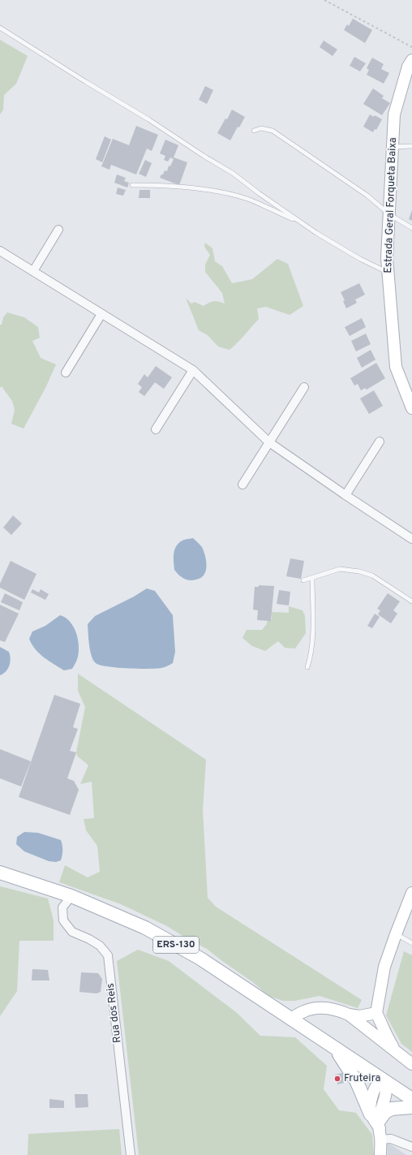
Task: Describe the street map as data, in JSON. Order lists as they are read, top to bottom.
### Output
{
  "streets": {
    "main road": ["ERS-130"],
    "street": ["Estrada Geral Forqueta Baixa", "Rua dos Reis"]
  },
  "crossings": [
    ["ERS-130", "Rua dos Reis"]
  ],
  "places": ["Fruteira"]
}
